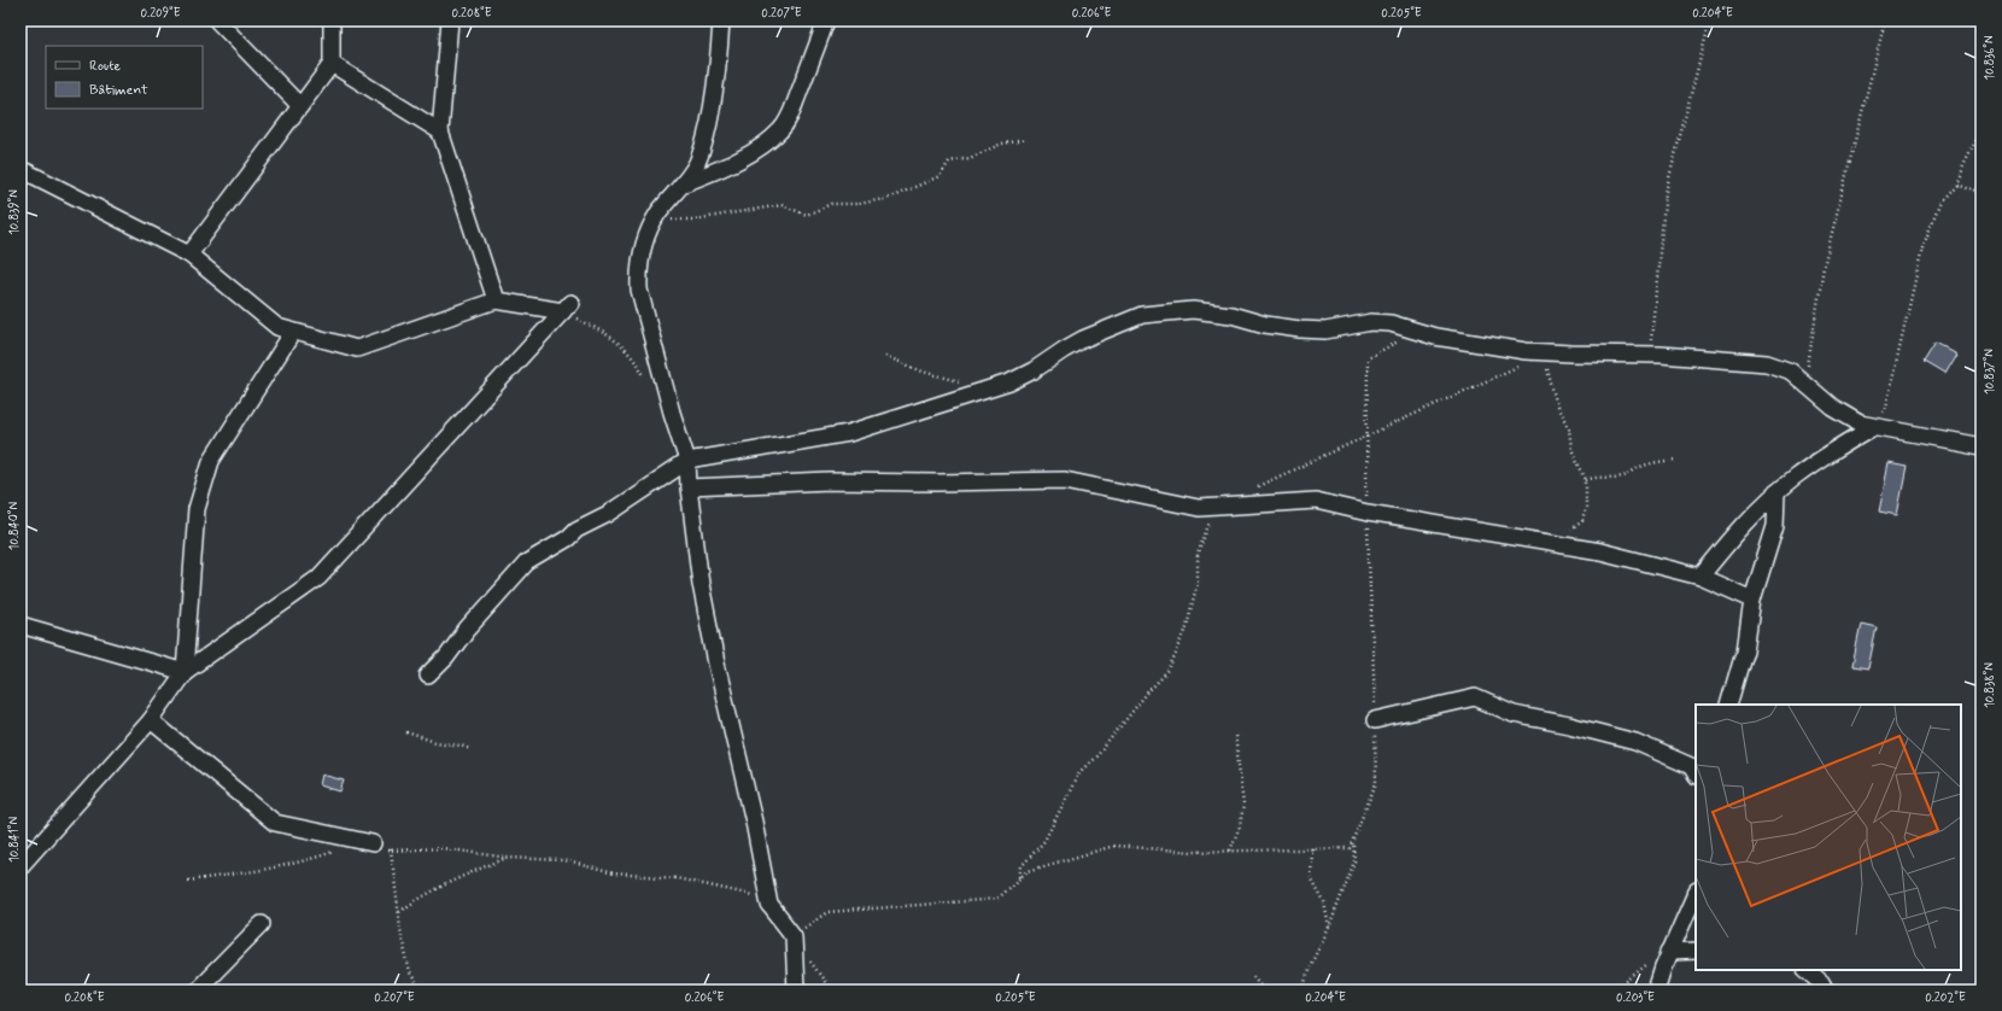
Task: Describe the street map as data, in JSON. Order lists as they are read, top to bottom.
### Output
{
  "legend": ["Route", "Bâtiment"],
  "coordinates": [
    "0.209°E",
    "0.208°E",
    "0.207°E",
    "0.206°E",
    "0.205°E",
    "0.204°E",
    "10.836°N",
    "10.839°N",
    "10.837°N",
    "10.840°N",
    "10.838°N",
    "10.841°N",
    "0.203°E",
    "0.202°E"
  ]
}
